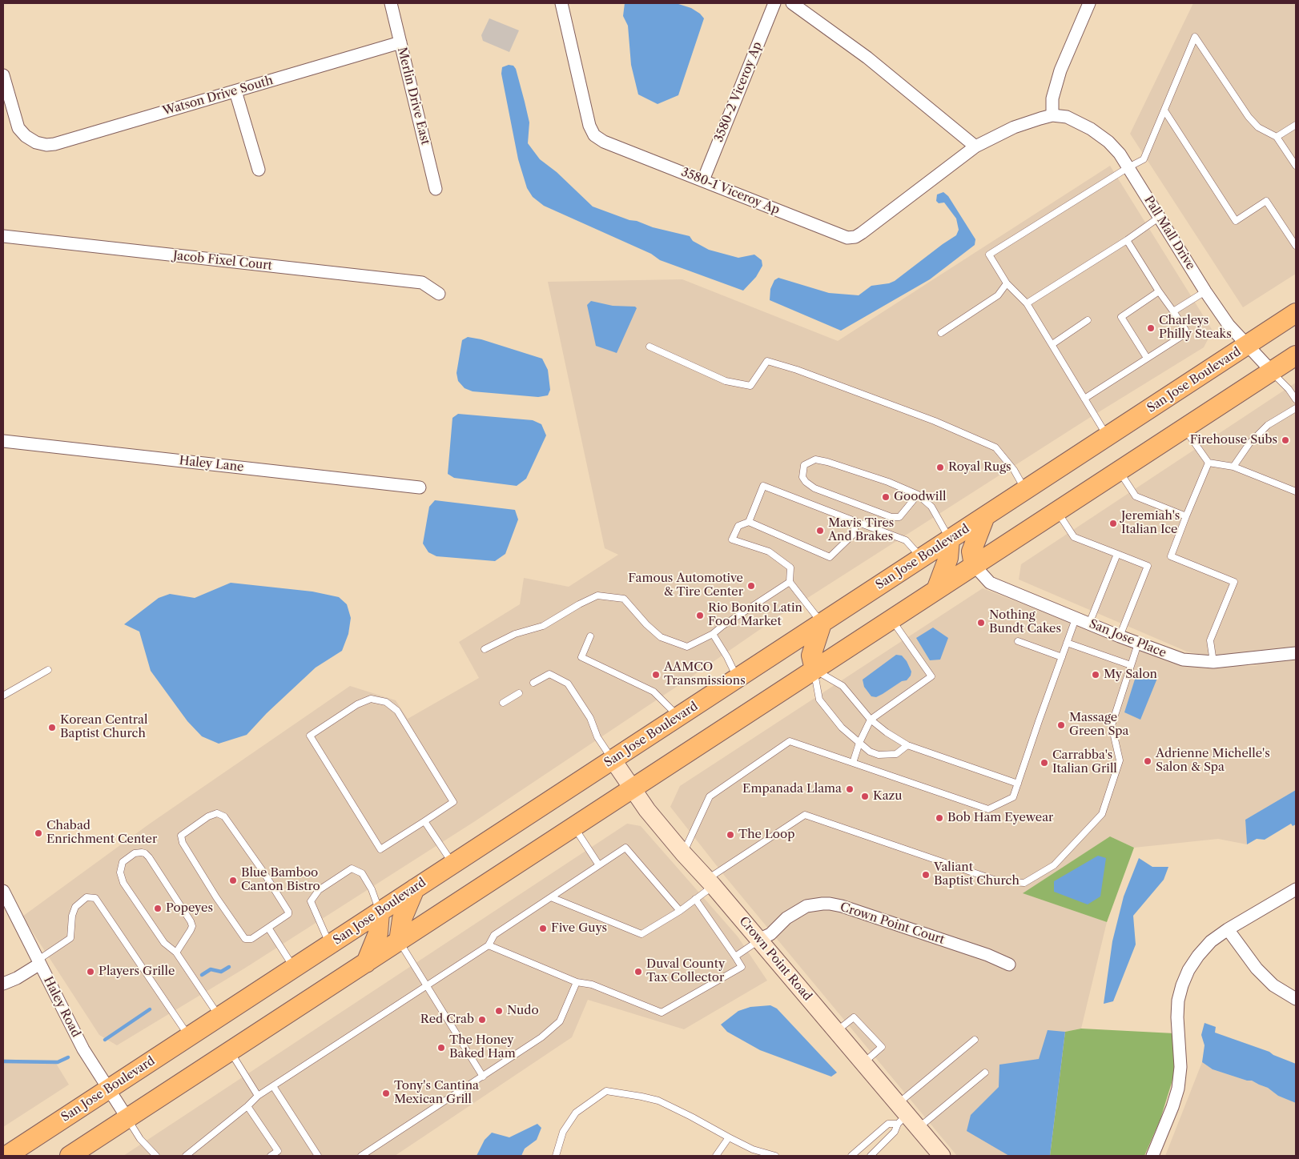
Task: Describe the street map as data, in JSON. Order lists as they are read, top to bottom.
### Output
{
  "streets": {
    "main road": ["San Jose Boulevard"],
    "street": [
      "3580-2 Viceroy Ap",
      "Watson Drive South",
      "Merlin Drive East",
      "3580-1 Viceroy Ap",
      "Pall Mall Drive",
      "Jacob Fixel Court",
      "Haley Lane",
      "San Jose Place",
      "Crown Point Court",
      "Crown Point Road",
      "Haley Road"
    ]
  },
  "crossings": [
    ["3580-2 Viceroy Ap", "3580-1 Viceroy Ap"],
    ["Watson Drive South", "Merlin Drive East"],
    ["3580-1 Viceroy Ap", "Pall Mall Drive"],
    ["Pall Mall Drive", "San Jose Boulevard"],
    ["San Jose Boulevard", "Crown Point Road"],
    ["San Jose Boulevard", "Haley Road"],
    ["Crown Point Court", "Crown Point Road"]
  ],
  "places": [
    "Charleys Philly Steaks",
    "Firehouse Subs",
    "Royal Rugs",
    "Goodwill",
    "Jeremiah's Italian Ice",
    "Mavis Tires And Brakes",
    "Famous Automotive & Tire Center",
    "Rio Bonito Latin Food Market",
    "Nothing Bundt Cakes",
    "AAMCO Transmissions",
    "My Salon",
    "Massage Green Spa",
    "Korean Central Baptist Church",
    "Adrienne Michelle's Salon & Spa",
    "Carrabba's Italian Grill",
    "Empanada Llama",
    "Kazu",
    "Bob Ham Eyewear",
    "Chabad Enrichment Center",
    "The Loop",
    "Valiant Baptist Church",
    "Blue Bamboo Canton Bistro",
    "Popeyes",
    "Five Guys",
    "Players Grille",
    "Duval County Tax Collector",
    "Nudo",
    "Red Crab",
    "The Honey Baked Ham",
    "Tony's Cantina Mexican Grill"
  ]
}
